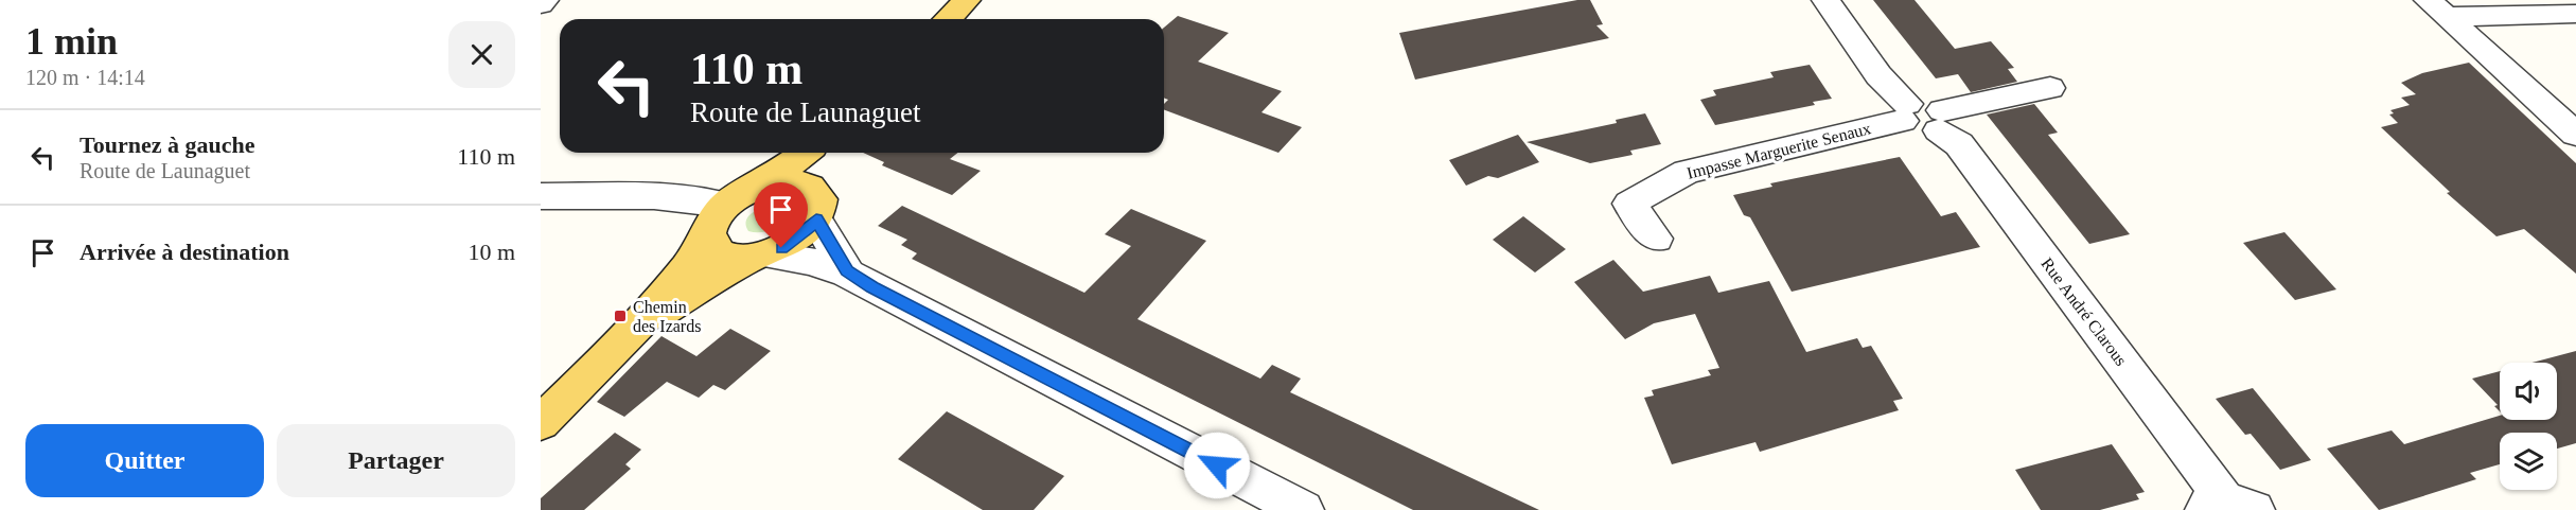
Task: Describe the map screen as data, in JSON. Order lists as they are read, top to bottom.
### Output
{
  "streets": {
    "street": ["Impasse Marguerite Senaux", "Rue André Clarous"]
  },
  "places": {
    "transit": ["Chemin des Izards"]
  },
  "page": {
    "heading": ["1 min", "120 m · 14:14"],
    "turn": ["110 m", "Route de Launaguet"],
    "list": [
      {
        "name": "Tournez à gauche",
        "note": "Route de Launaguet",
        "value": "110 m"
      },
      {
        "name": "Arrivée à destination",
        "value": "10 m"
      }
    ],
    "buttons": ["Quitter", "Partager"]
  }
}
